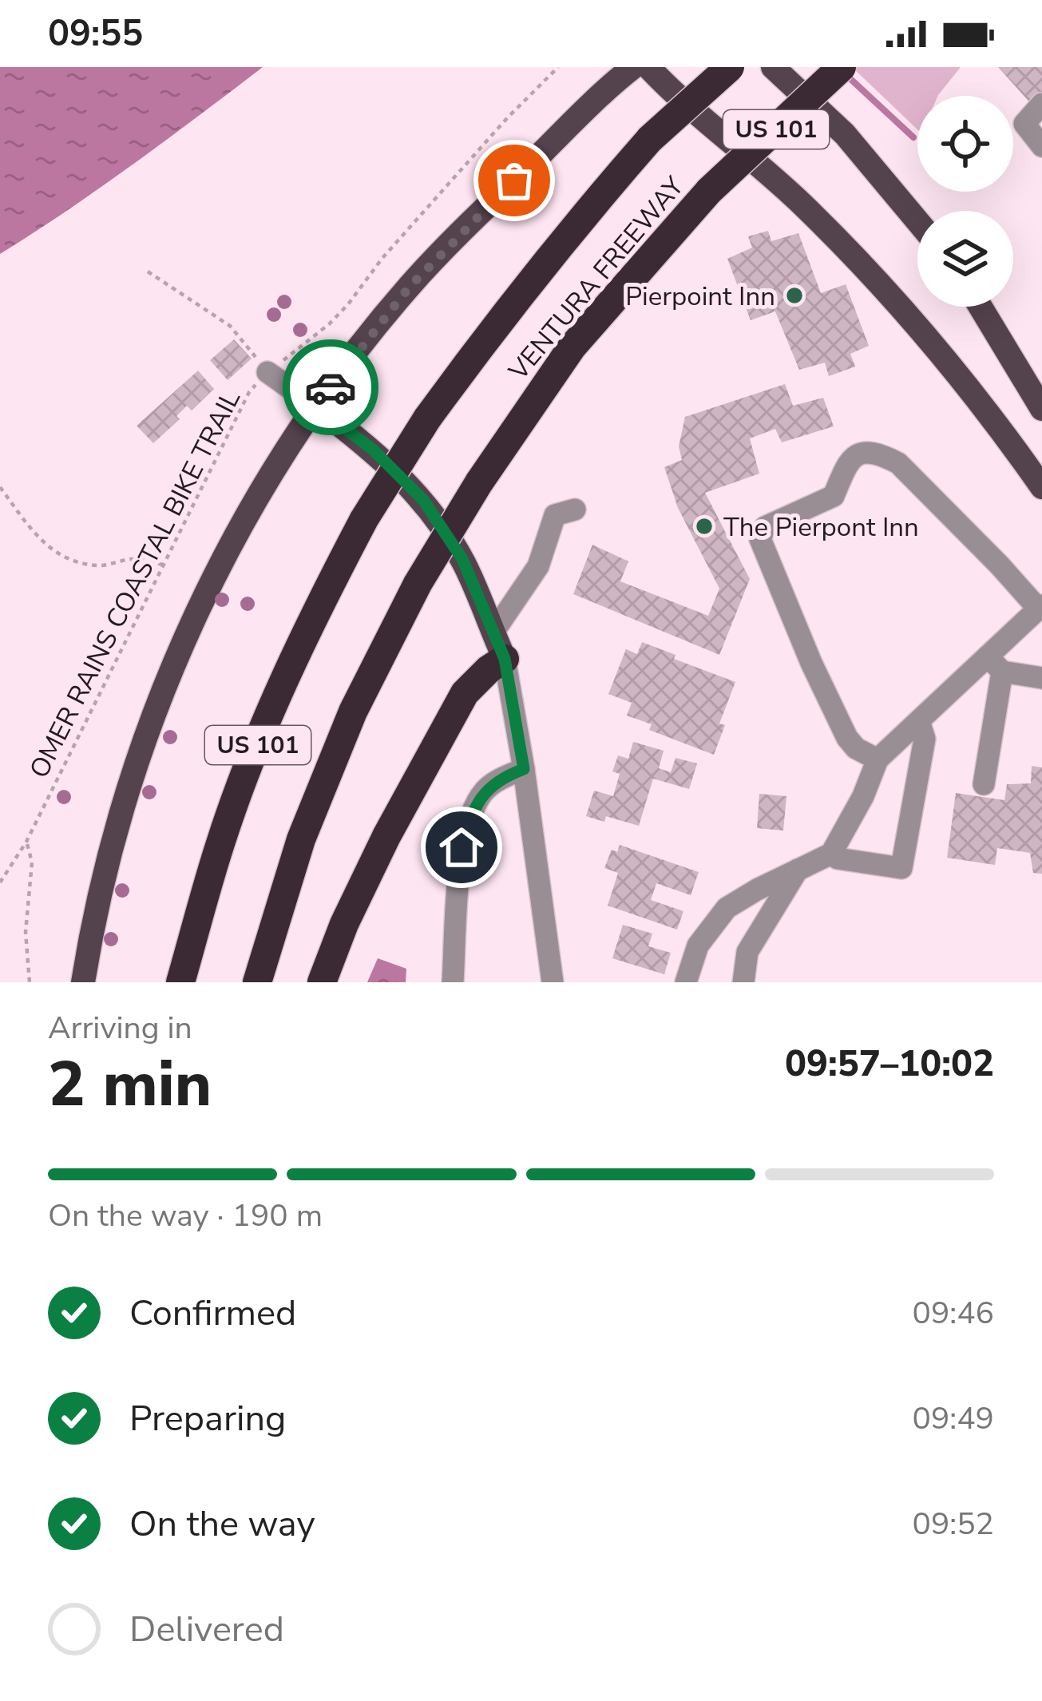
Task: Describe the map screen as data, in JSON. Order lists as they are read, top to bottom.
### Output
{
  "streets": {
    "highway": ["US 101", "VENTURA FREEWAY"],
    "path": ["OMER RAINS COASTAL BIKE TRAIL"]
  },
  "places": ["Pierpoint Inn", "The Pierpont Inn"],
  "page": {
    "status": "09:55",
    "heading": ["2 min", "Arriving in", "09:57–10:02"],
    "bar": "On the way · 190 m",
    "list": [
      ["Confirmed", "09:46"],
      ["Preparing", "09:49"],
      ["On the way", "09:52"],
      "Delivered"
    ]
  }
}
